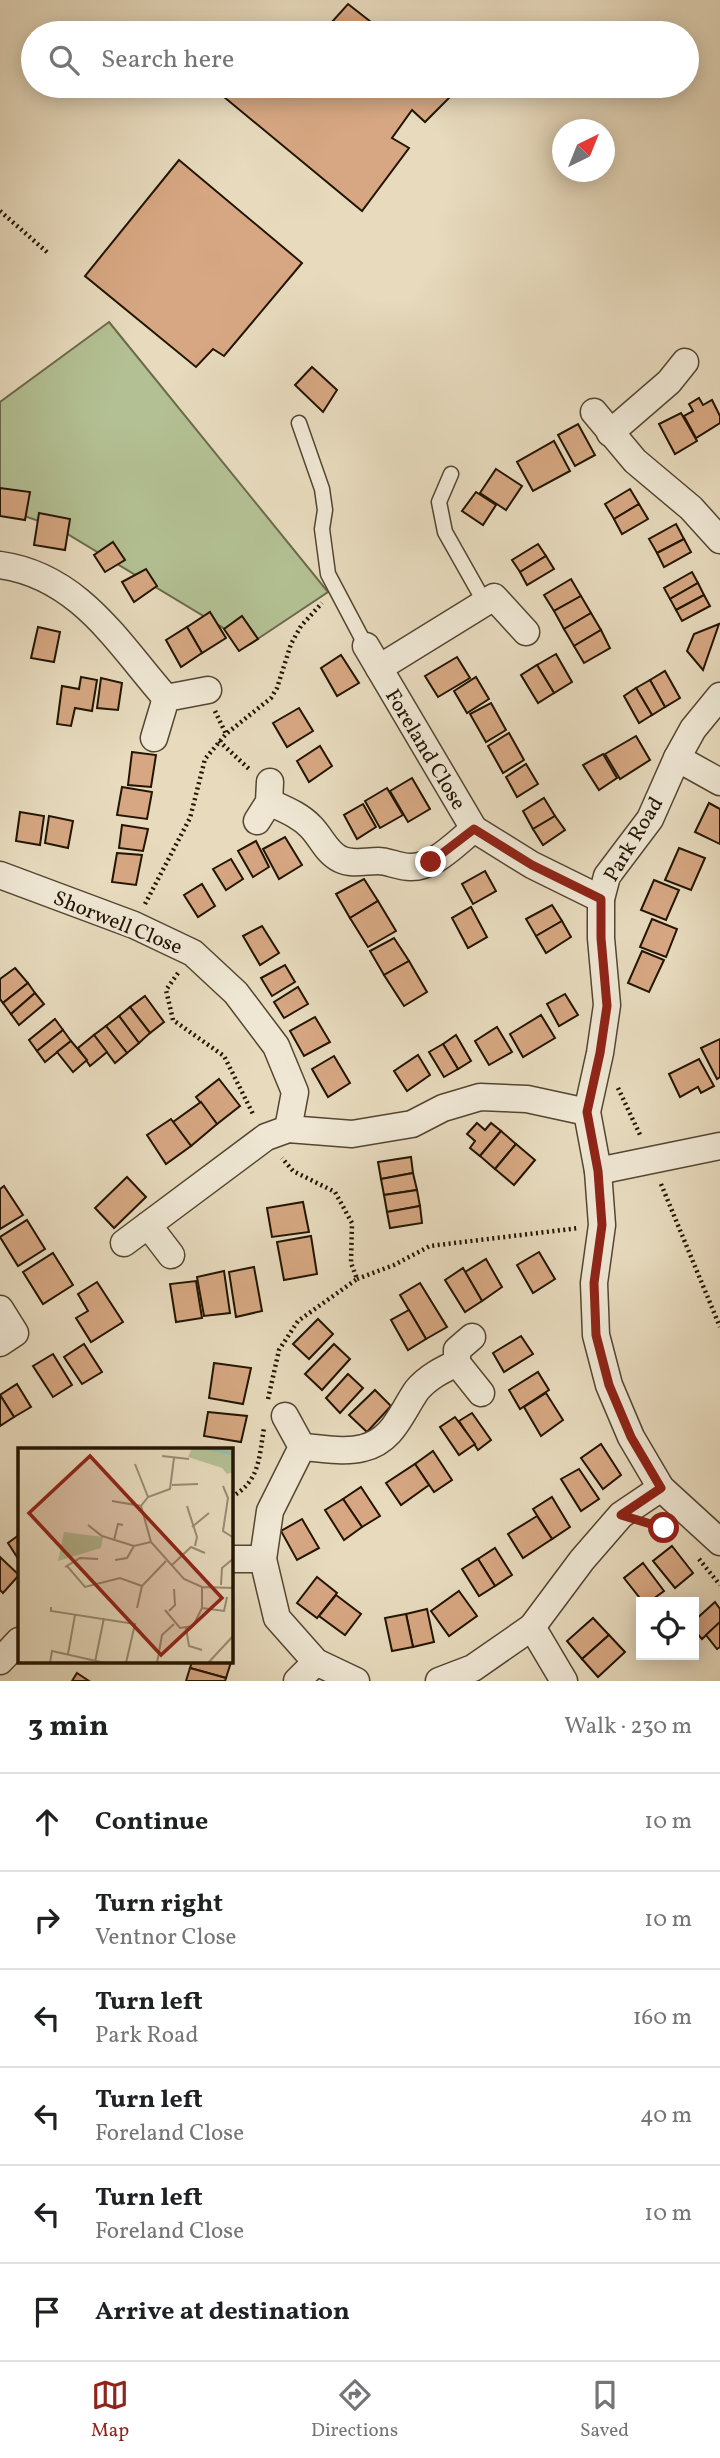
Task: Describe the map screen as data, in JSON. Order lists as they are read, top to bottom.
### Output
{
  "streets": {
    "street": ["Foreland Close", "Park Road", "Shorwell Close"]
  },
  "crossings": [
    ["Foreland Close", "Park Road"]
  ],
  "north": "top right",
  "page": {
    "search": "Search here",
    "heading": ["3 min", "Walk · 230 m"],
    "list": [
      ["Continue", "10 m"],
      ["Turn right", "Ventnor Close", "10 m"],
      ["Turn left", "Park Road", "160 m"],
      ["Turn left", "Foreland Close", "40 m"],
      ["Turn left", "Foreland Close", "10 m"],
      "Arrive at destination"
    ],
    "nav": ["Map", "Directions", "Saved"]
  }
}
